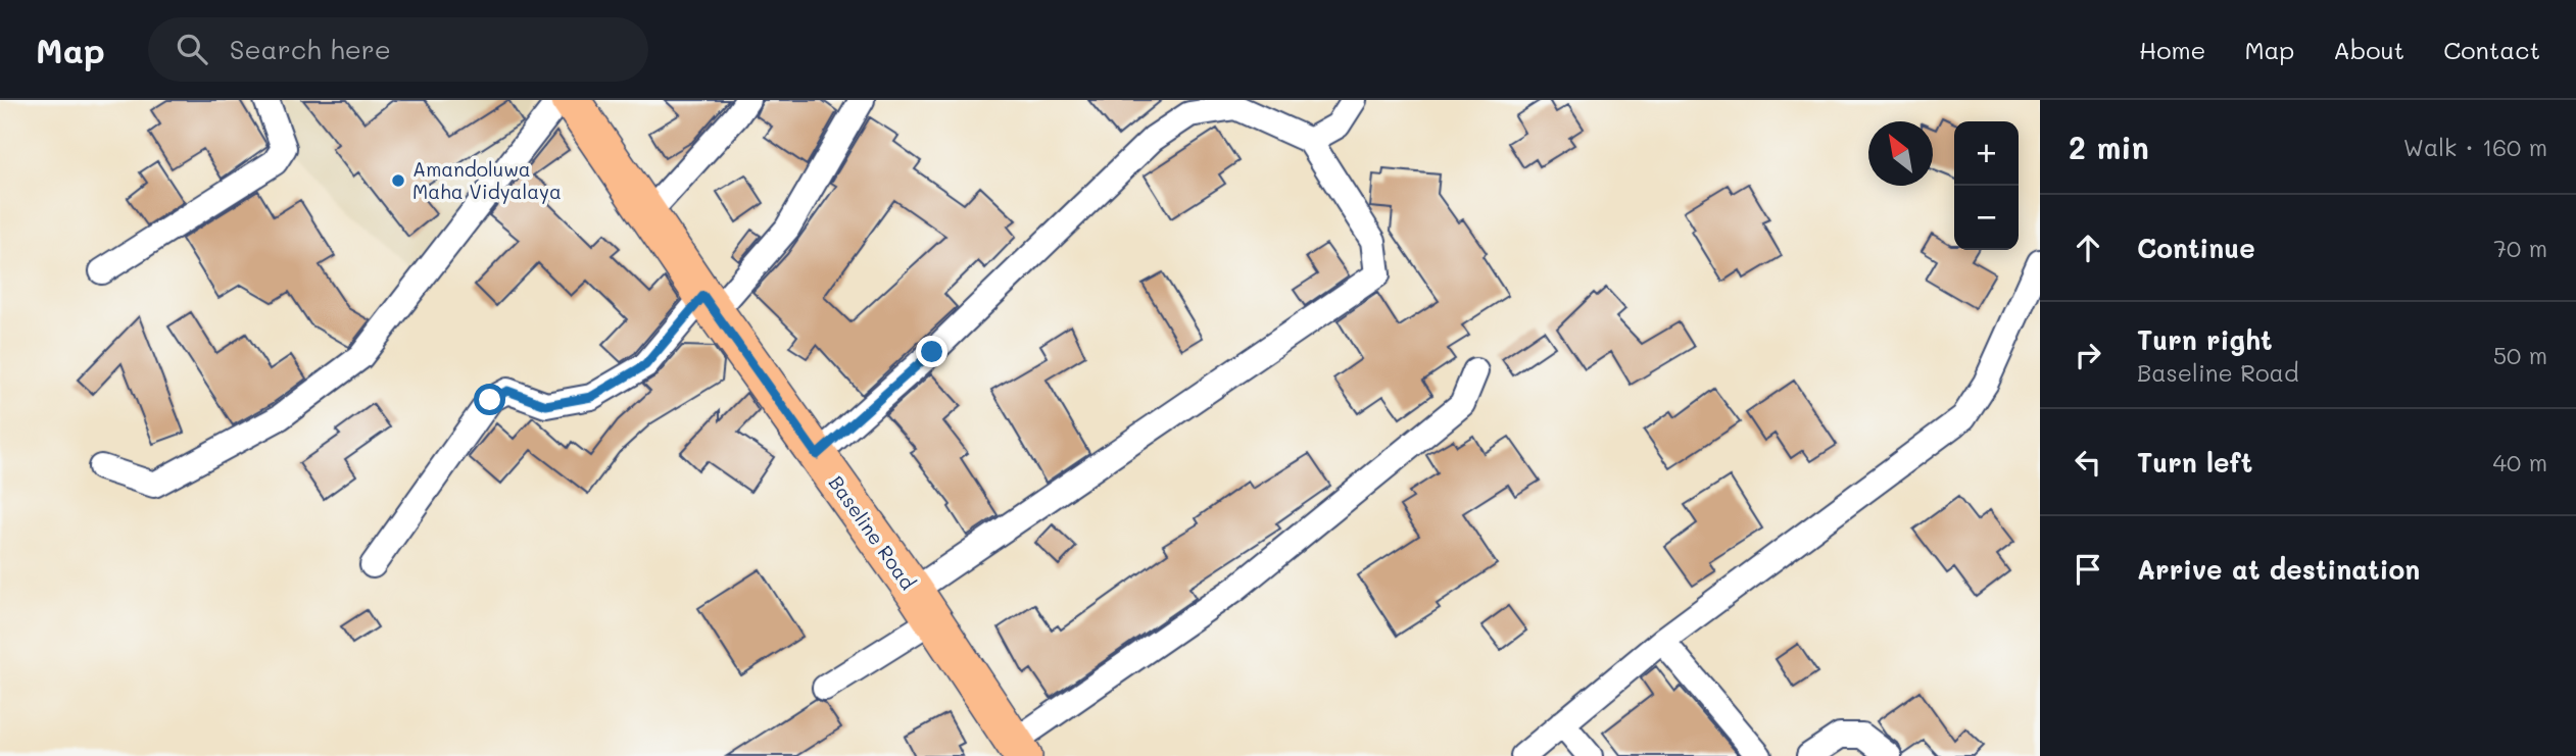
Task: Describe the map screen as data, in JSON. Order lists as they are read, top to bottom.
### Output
{
  "streets": {
    "main road": ["Baseline Road"]
  },
  "places": ["Amandoluwa Maha Vidyalaya"],
  "north": "top left",
  "page": {
    "header": "Map",
    "search": "Search here",
    "nav": [
      "Home",
      "Map",
      "About",
      "Contact"
    ],
    "heading": ["2 min", "Walk · 160 m"],
    "map_buttons": ["+", "−"],
    "list": [
      ["Continue", "70 m"],
      ["Turn right", "Baseline Road", "50 m"],
      ["Turn left", "40 m"],
      "Arrive at destination"
    ]
  }
}
